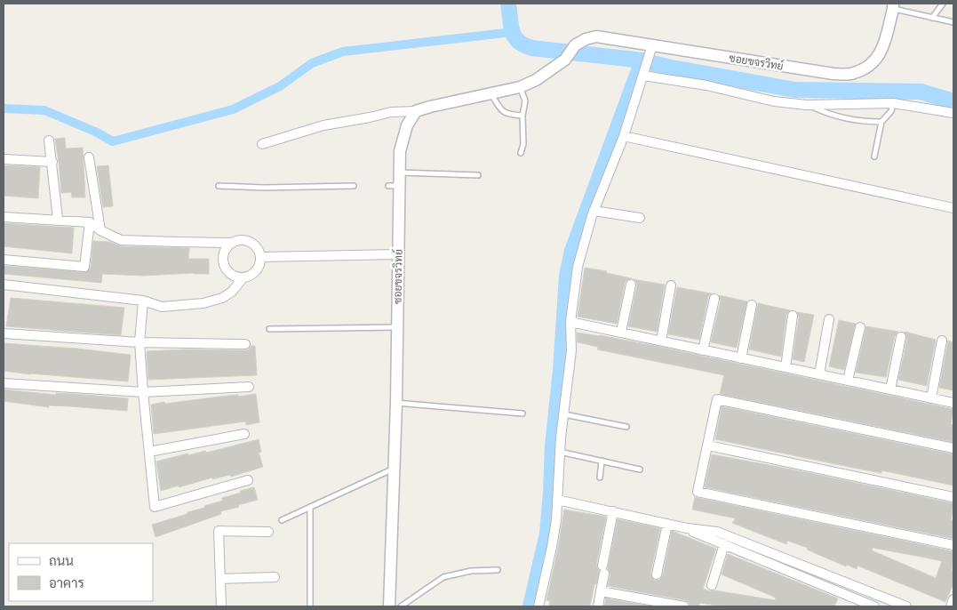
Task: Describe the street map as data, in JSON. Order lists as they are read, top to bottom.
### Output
{
  "streets": {
    "street": ["ซอยขจรวิทย์"]
  },
  "legend": ["ถนน", "อาคาร"]
}
